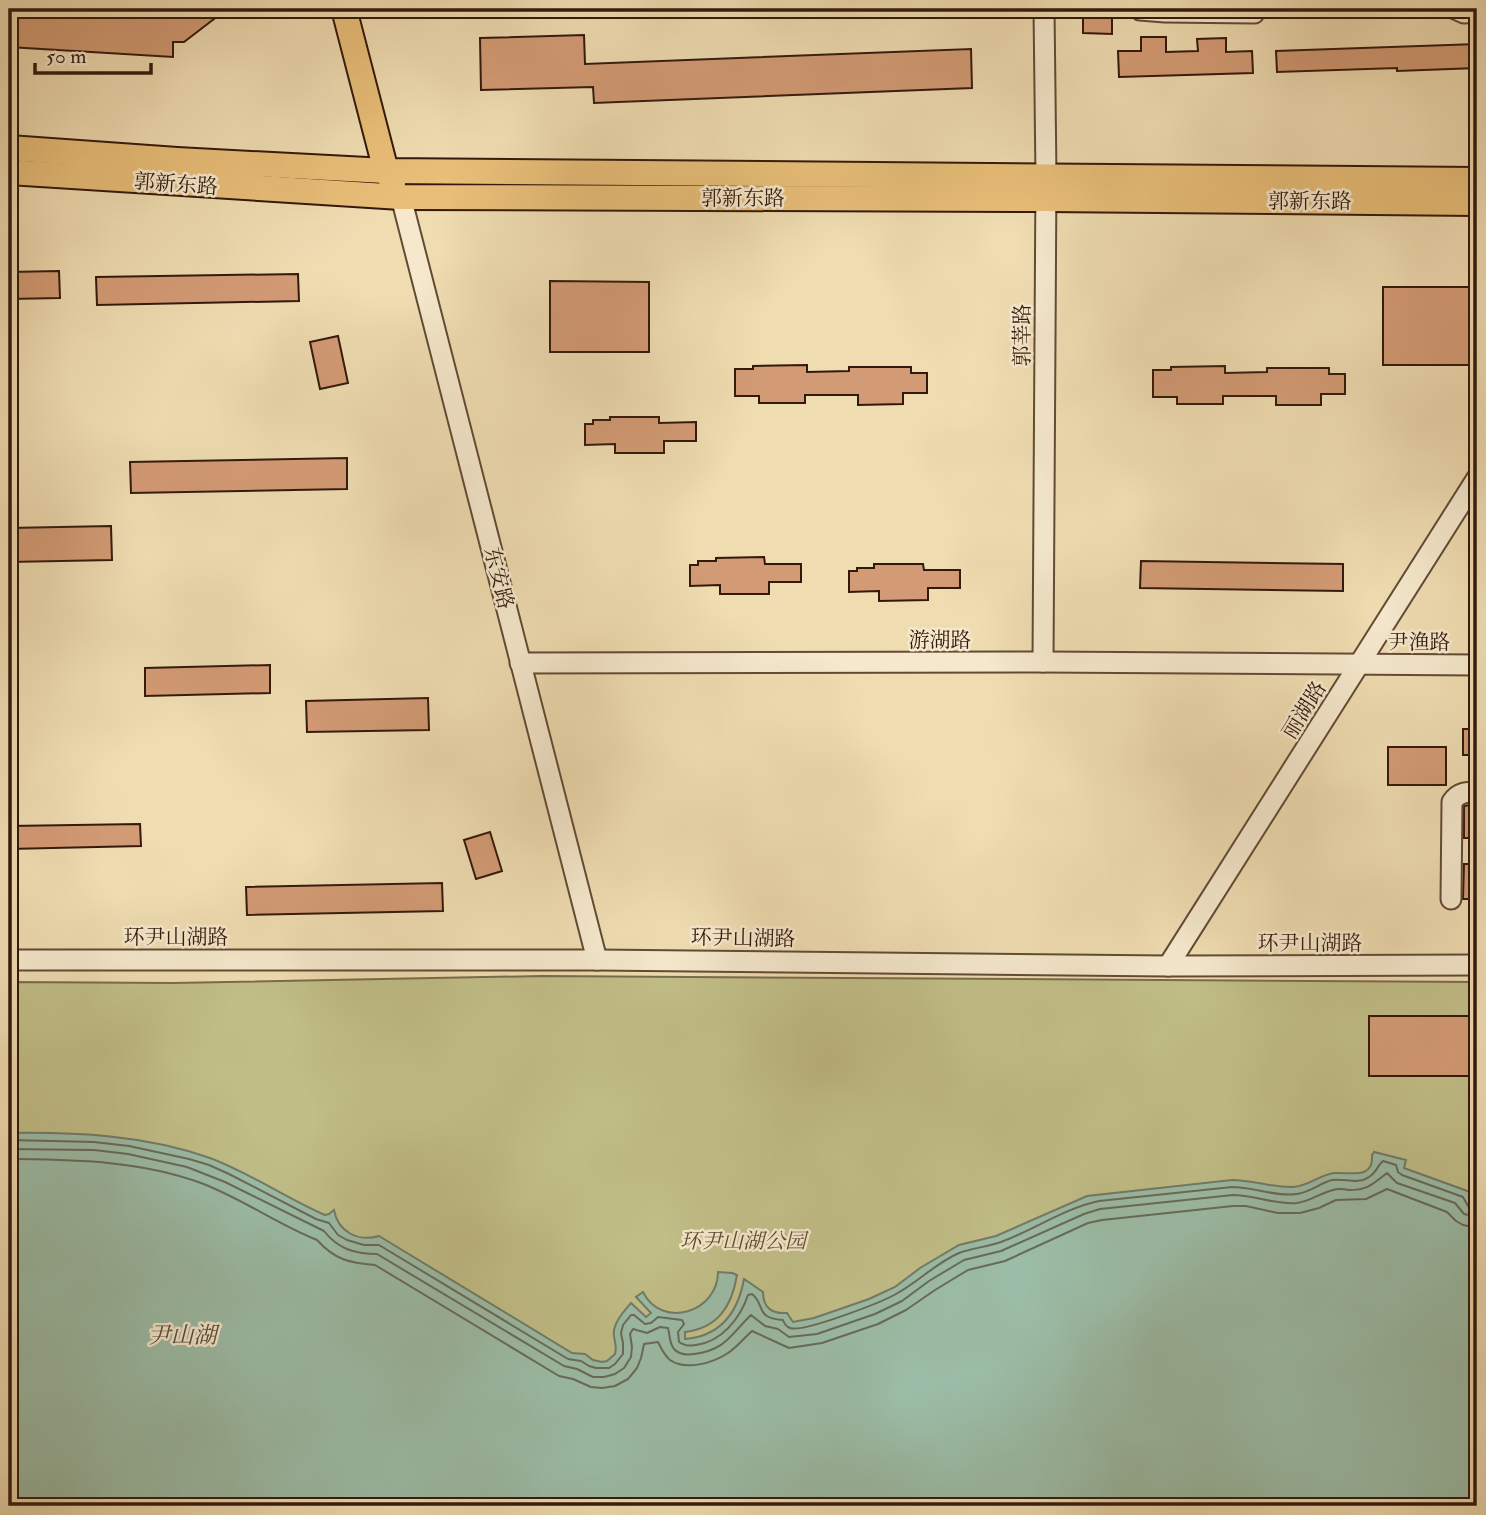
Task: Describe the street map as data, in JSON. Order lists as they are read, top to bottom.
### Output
{
  "streets": {
    "main road": ["郭新东路", "东安路"],
    "street": [
      "郭莘路",
      "游湖路",
      "尹渔路",
      "丽湖路",
      "环尹山湖路"
    ]
  },
  "crossings": [
    ["郭新东路", "郭莘路"],
    ["郭新东路", "东安路"],
    ["郭莘路", "游湖路"],
    ["东安路", "游湖路"],
    ["东安路", "环尹山湖路"],
    ["游湖路", "尹渔路"],
    ["游湖路", "丽湖路"],
    ["尹渔路", "丽湖路"],
    ["丽湖路", "环尹山湖路"]
  ],
  "water": ["尹山湖"],
  "parks": ["环尹山湖公园"],
  "scale_bar": "50 m"
}
